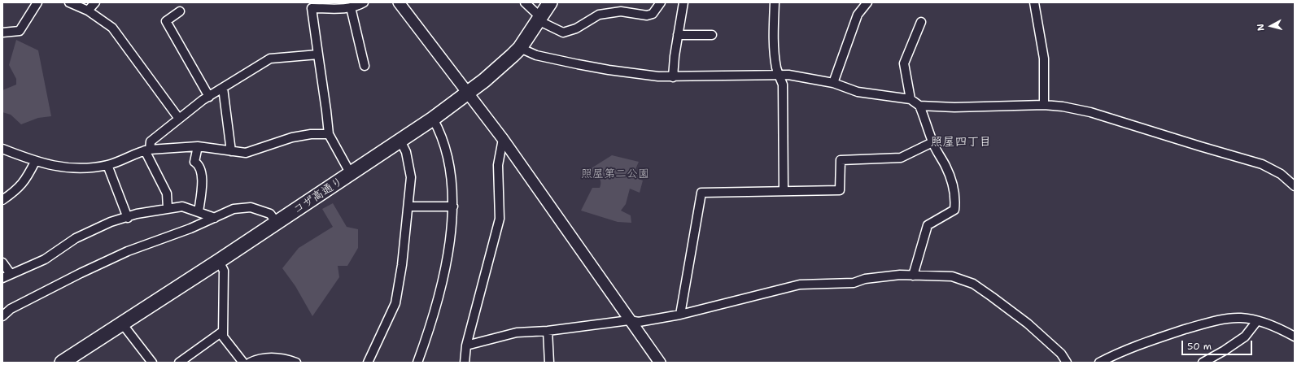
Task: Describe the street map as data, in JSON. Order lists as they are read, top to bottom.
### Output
{
  "streets": {
    "highway": ["コザ高通り"]
  },
  "districts": ["照屋四丁目"],
  "parks": ["照屋第二公園"],
  "scale_bar": "50 m",
  "north": "left"
}
